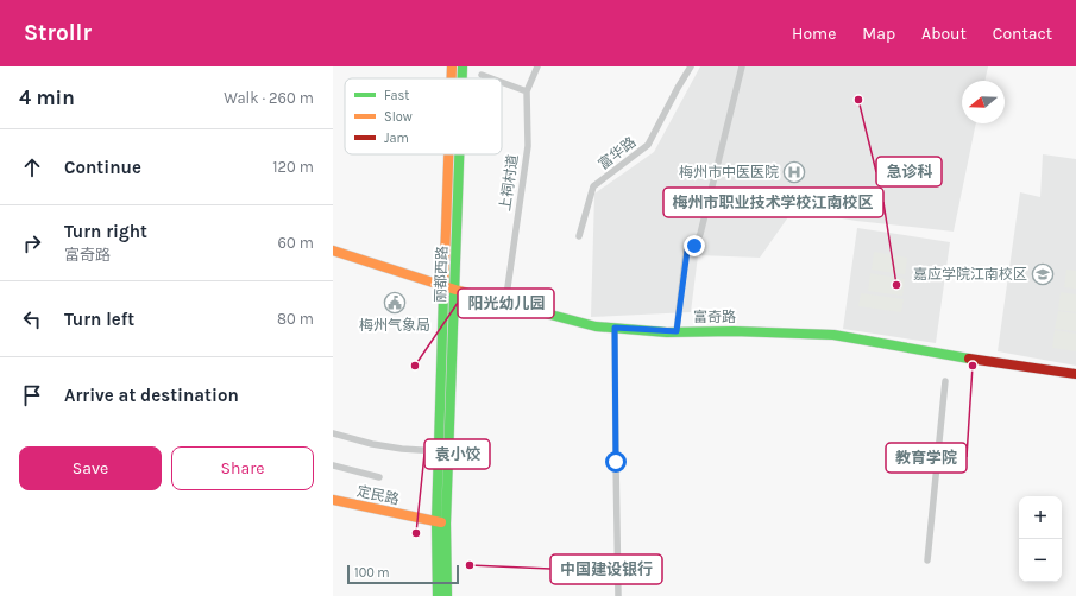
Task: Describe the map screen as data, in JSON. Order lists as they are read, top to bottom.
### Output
{
  "streets": {
    "main road": ["丽都西路", "富奇路", "定民路"],
    "street": ["富华路", "上祠村道"]
  },
  "crossings": [
    ["上祠村道", "富奇路"],
    ["丽都西路", "富奇路"],
    ["丽都西路", "定民路"]
  ],
  "places": {
    "other": [
      "急诊科",
      "梅州市职业技术学校江南校区",
      "阳光幼儿园",
      "教育学院",
      "袁小饺",
      "中国建设银行"
    ],
    "hospital": ["梅州市中医医院"],
    "school or university": ["嘉应学院江南校区"],
    "public building": ["梅州气象局"]
  },
  "legend": ["Fast", "Slow", "Jam"],
  "scale_bar": "100 m",
  "north": "left",
  "page": {
    "header": "Strollr",
    "nav": [
      "Home",
      "Map",
      "About",
      "Contact"
    ],
    "heading": ["4 min", "Walk · 260 m"],
    "list": [
      ["Continue", "120 m"],
      ["Turn right", "富奇路", "60 m"],
      ["Turn left", "80 m"],
      "Arrive at destination"
    ],
    "buttons": ["Save", "Share"],
    "map_buttons": ["+", "−"],
    "scale": "100 m"
  }
}
